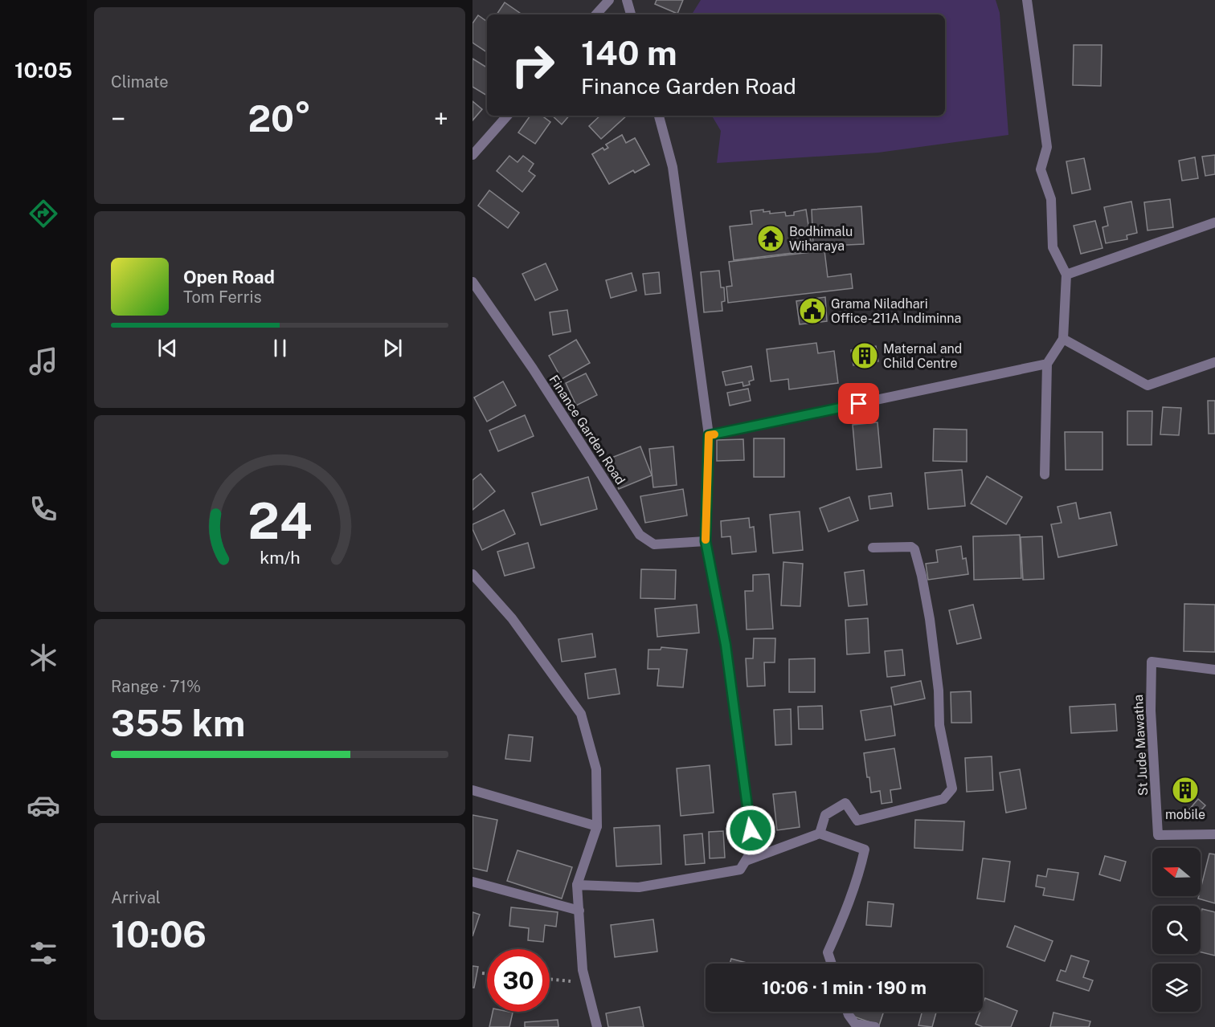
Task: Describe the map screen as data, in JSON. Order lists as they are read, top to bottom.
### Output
{
  "streets": {
    "street": ["Finance Garden Road", "St Jude Mawatha"]
  },
  "places": {
    "temple": ["Bodhimalu Wiharaya"],
    "public building": ["Grama Niladhari Office-211A Indiminna"],
    "building": ["Maternal and Child Centre", "mobile"]
  },
  "north": "left",
  "page": {
    "tabs": "10:05",
    "tile": [
      "Climate",
      ["Range · 71%", "355 km"],
      ["Arrival", "10:06"]
    ],
    "turn": ["140 m", "Finance Garden Road"],
    "heat": ["−", "20°", "+"],
    "song": ["Open Road", "Tom Ferris"],
    "limit": "30",
    "trip": "10:06 · 1 min · 190 m",
    "gauge": ["24", "km/h"]
  }
}
